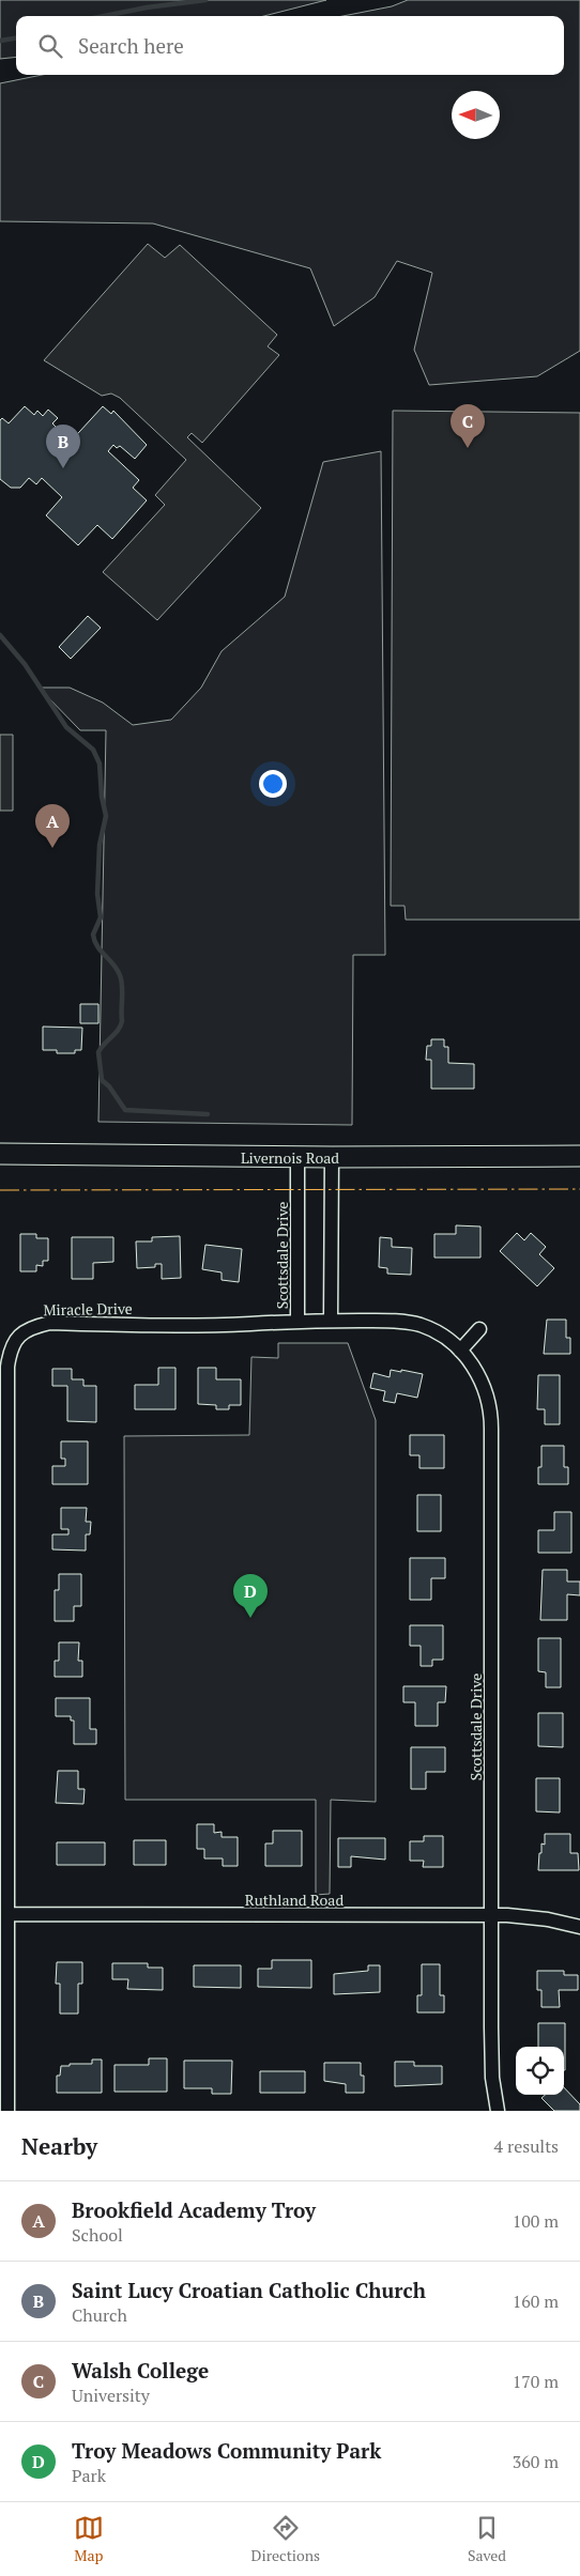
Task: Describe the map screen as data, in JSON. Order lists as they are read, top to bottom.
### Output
{
  "streets": {
    "main road": ["Livernois Road"],
    "street": ["Scottsdale Drive", "Miracle Drive", "Ruthland Road"]
  },
  "crossings": [
    ["Livernois Road", "Scottsdale Drive"],
    ["Scottsdale Drive", "Miracle Drive"],
    ["Scottsdale Drive", "Ruthland Road"],
    ["Miracle Drive", "Ruthland Road"]
  ],
  "north": "left",
  "page": {
    "search": "Search here",
    "pins": [
      "C",
      "B",
      "A",
      "D"
    ],
    "heading": ["Nearby", "4 results"],
    "list": [
      {
        "mark": "A",
        "name": "Brookfield Academy Troy",
        "note": "School",
        "value": "100 m"
      },
      {
        "mark": "B",
        "name": "Saint Lucy Croatian Catholic Church",
        "note": "Church",
        "value": "160 m"
      },
      {
        "mark": "C",
        "name": "Walsh College",
        "note": "University",
        "value": "170 m"
      },
      {
        "mark": "D",
        "name": "Troy Meadows Community Park",
        "note": "Park",
        "value": "360 m"
      }
    ],
    "nav": ["Map", "Directions", "Saved"]
  }
}
